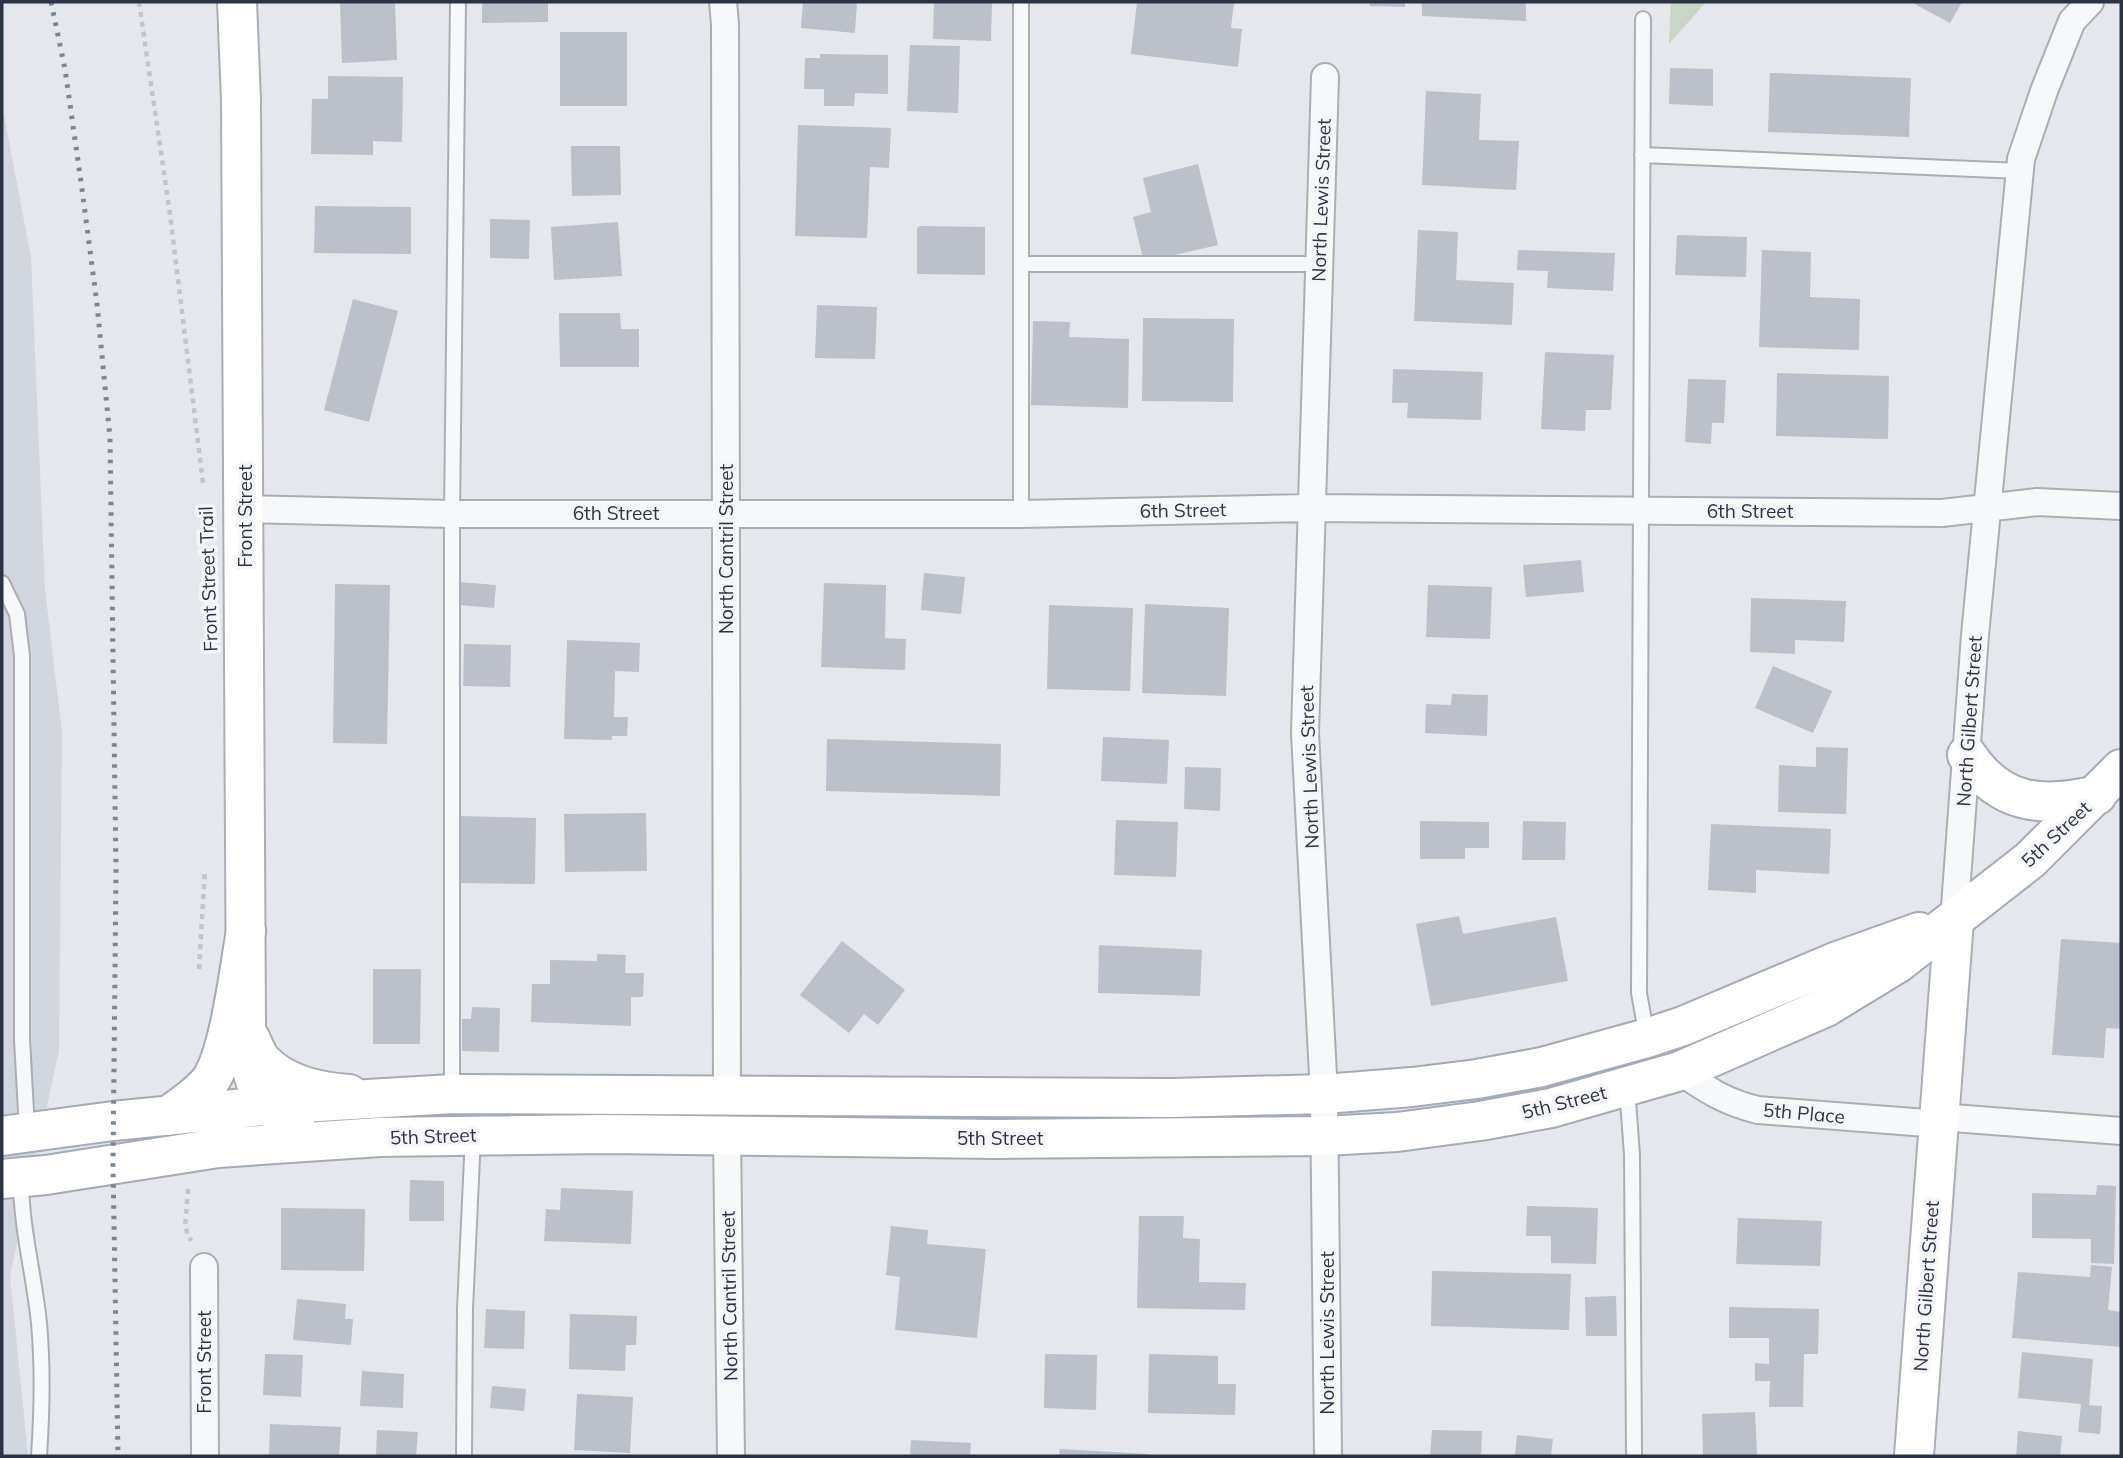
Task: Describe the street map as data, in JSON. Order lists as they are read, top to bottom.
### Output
{
  "streets": {
    "main road": ["Front Street", "North Gilbert Street", "5th Street"],
    "street": [
      "North Lewis Street",
      "6th Street",
      "North Cantril Street",
      "5th Place"
    ],
    "path": ["Front Street Trail"]
  },
  "crossings": [
    ["North Lewis Street", "6th Street"],
    ["North Lewis Street", "5th Street"],
    ["6th Street", "Front Street"],
    ["6th Street", "North Cantril Street"],
    ["6th Street", "North Gilbert Street"],
    ["Front Street", "5th Street"],
    ["North Cantril Street", "5th Street"],
    ["North Gilbert Street", "5th Street"],
    ["North Gilbert Street", "5th Place"],
    ["5th Street", "5th Place"]
  ]
}
